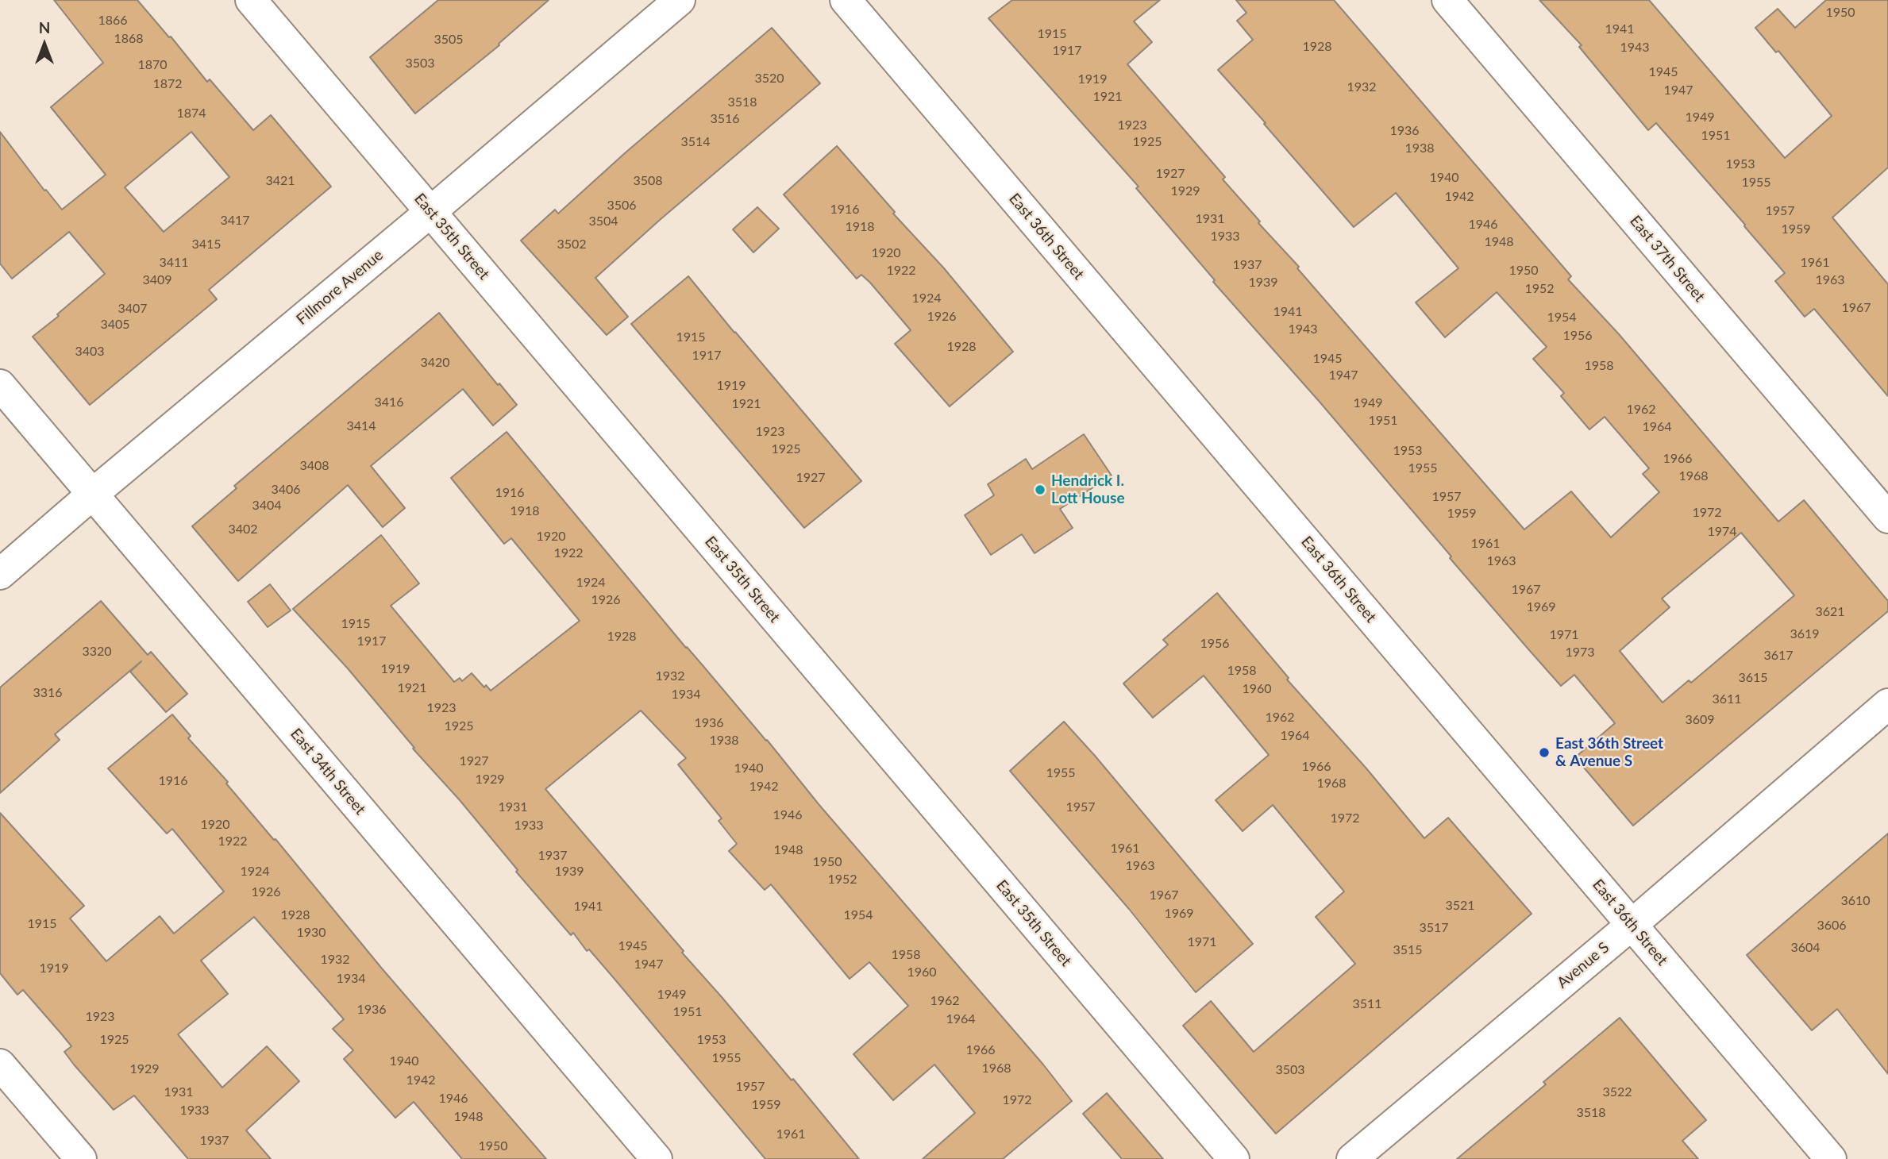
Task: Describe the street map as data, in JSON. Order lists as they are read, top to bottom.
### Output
{
  "streets": {
    "street": [
      "East 35th Street",
      "East 36th Street",
      "East 37th Street",
      "Fillmore Avenue",
      "East 34th Street",
      "Avenue S"
    ]
  },
  "crossings": [
    ["East 35th Street", "Fillmore Avenue"],
    ["East 36th Street", "Avenue S"],
    ["Fillmore Avenue", "East 34th Street"]
  ],
  "places": ["Hendrick I. Lott House", "East 36th Street & Avenue S"],
  "house_numbers": [
    "1950",
    "1866",
    "1941",
    "1915",
    "1868",
    "3505",
    "1928",
    "1943",
    "1917",
    "3503",
    "1870",
    "1945",
    "3520",
    "1919",
    "1872",
    "1932",
    "1947",
    "1921",
    "3518",
    "1874",
    "1949",
    "3516",
    "1923",
    "1936",
    "1951",
    "3514",
    "1925",
    "1938",
    "1953",
    "1927",
    "1940",
    "3421",
    "3508",
    "1955",
    "1929",
    "1942",
    "3506",
    "1916",
    "1957",
    "1931",
    "3417",
    "3504",
    "1946",
    "1918",
    "1959",
    "1933",
    "1948",
    "3415",
    "3502",
    "1920",
    "3411",
    "1961",
    "1937",
    "1922",
    "1950",
    "3409",
    "1963",
    "1939",
    "1952",
    "1924",
    "1967",
    "3407",
    "1941",
    "1926",
    "1954",
    "3405",
    "1943",
    "1956",
    "1915",
    "1928",
    "3403",
    "1917",
    "1945",
    "3420",
    "1958",
    "1947",
    "1919",
    "3416",
    "1949",
    "1921",
    "1962",
    "1951",
    "3414",
    "1964",
    "1923",
    "1925",
    "1953",
    "1966",
    "3408",
    "1955",
    "1968",
    "1927",
    "3406",
    "1916",
    "1957",
    "3404",
    "1918",
    "1972",
    "1959",
    "3402",
    "1974",
    "1920",
    "1961",
    "1922",
    "1963",
    "1924",
    "1967",
    "1926",
    "1969",
    "3621",
    "1915",
    "3619",
    "1971",
    "1928",
    "1917",
    "1956",
    "3320",
    "1973",
    "3617",
    "1919",
    "1958",
    "1932",
    "3615",
    "1921",
    "1960",
    "3316",
    "1934",
    "3611",
    "1923",
    "1962",
    "3609",
    "1936",
    "1925",
    "1964",
    "1938",
    "1927",
    "1966",
    "1940",
    "1955",
    "1929",
    "1916",
    "1968",
    "1942",
    "1931",
    "1957",
    "1946",
    "1972",
    "1920",
    "1933",
    "1922",
    "1961",
    "1948",
    "1937",
    "1950",
    "1963",
    "1924",
    "1939",
    "1952",
    "1926",
    "1967",
    "3610",
    "3521",
    "1941",
    "1969",
    "1928",
    "1954",
    "1915",
    "3606",
    "3517",
    "1930",
    "1971",
    "1945",
    "3604",
    "3515",
    "1958",
    "1932",
    "1947",
    "1919",
    "1960",
    "1934",
    "1949",
    "1962",
    "3511",
    "1936",
    "1951",
    "1923",
    "1964",
    "1925",
    "1953",
    "1966",
    "1955",
    "1940",
    "1968",
    "1929",
    "3503",
    "1942",
    "1957",
    "1931",
    "3522",
    "1946",
    "1972",
    "1959",
    "1933",
    "3518",
    "1948",
    "1961",
    "1937",
    "1950"
  ],
  "north": "top"
}
